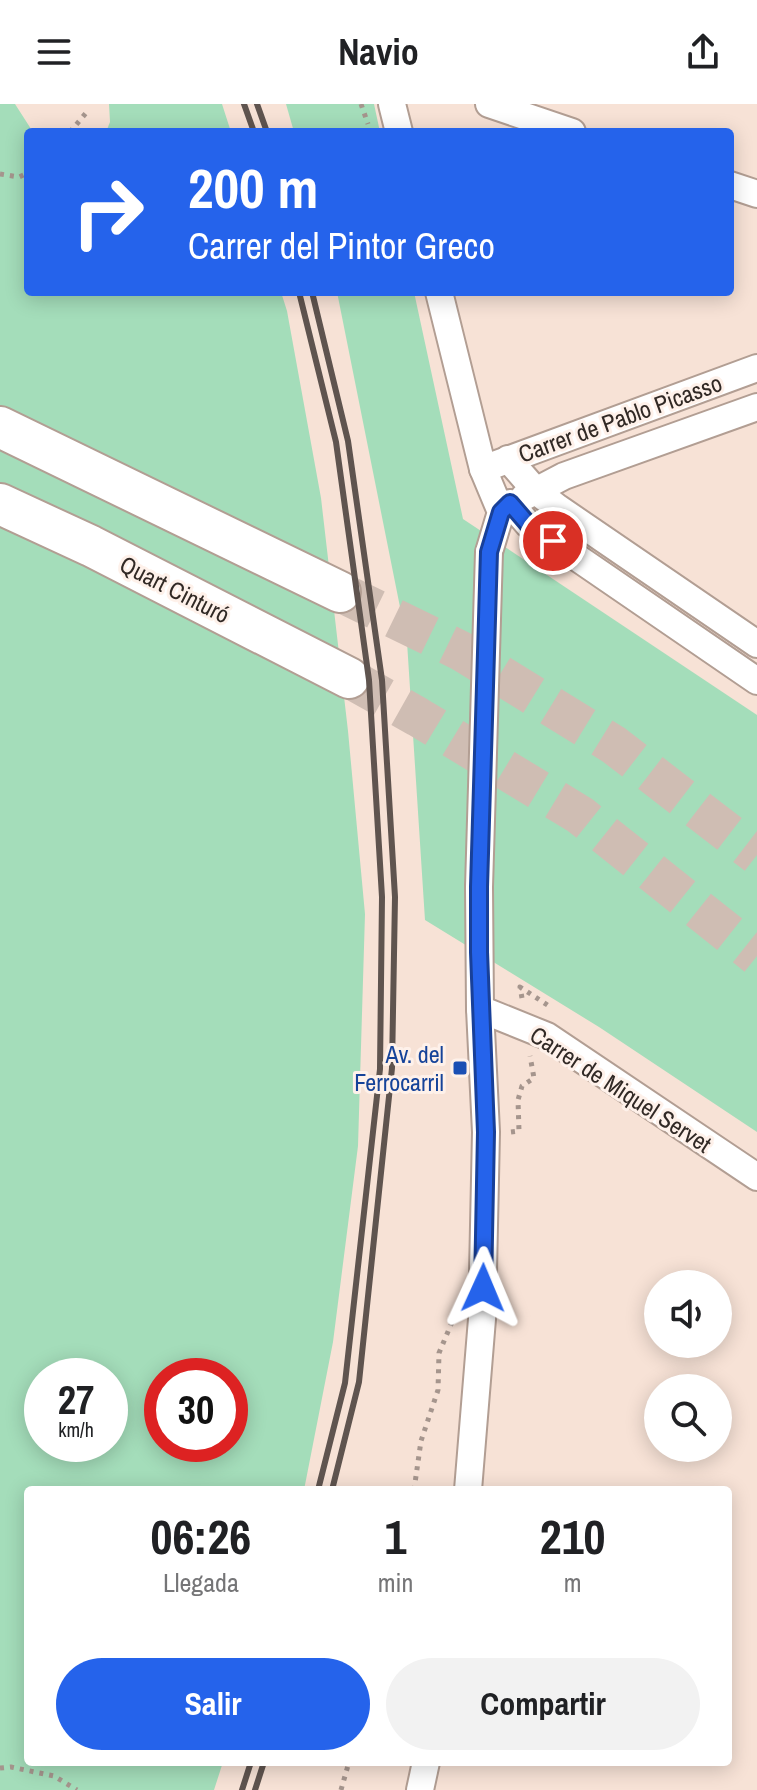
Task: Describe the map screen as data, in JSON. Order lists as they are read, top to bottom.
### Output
{
  "streets": {
    "highway": ["Quart Cinturó"],
    "street": ["Carrer de Pablo Picasso", "Carrer de Miquel Servet"]
  },
  "places": {
    "transit": ["Av. del Ferrocarril"]
  },
  "page": {
    "header": "Navio",
    "turn": ["200 m", "Carrer del Pintor Greco"],
    "speed": "27 km/h",
    "limit": "30",
    "eta": [
      "06:26",
      "Llegada",
      "1",
      "min",
      "210",
      "m"
    ],
    "buttons": ["Salir", "Compartir"]
  }
}
